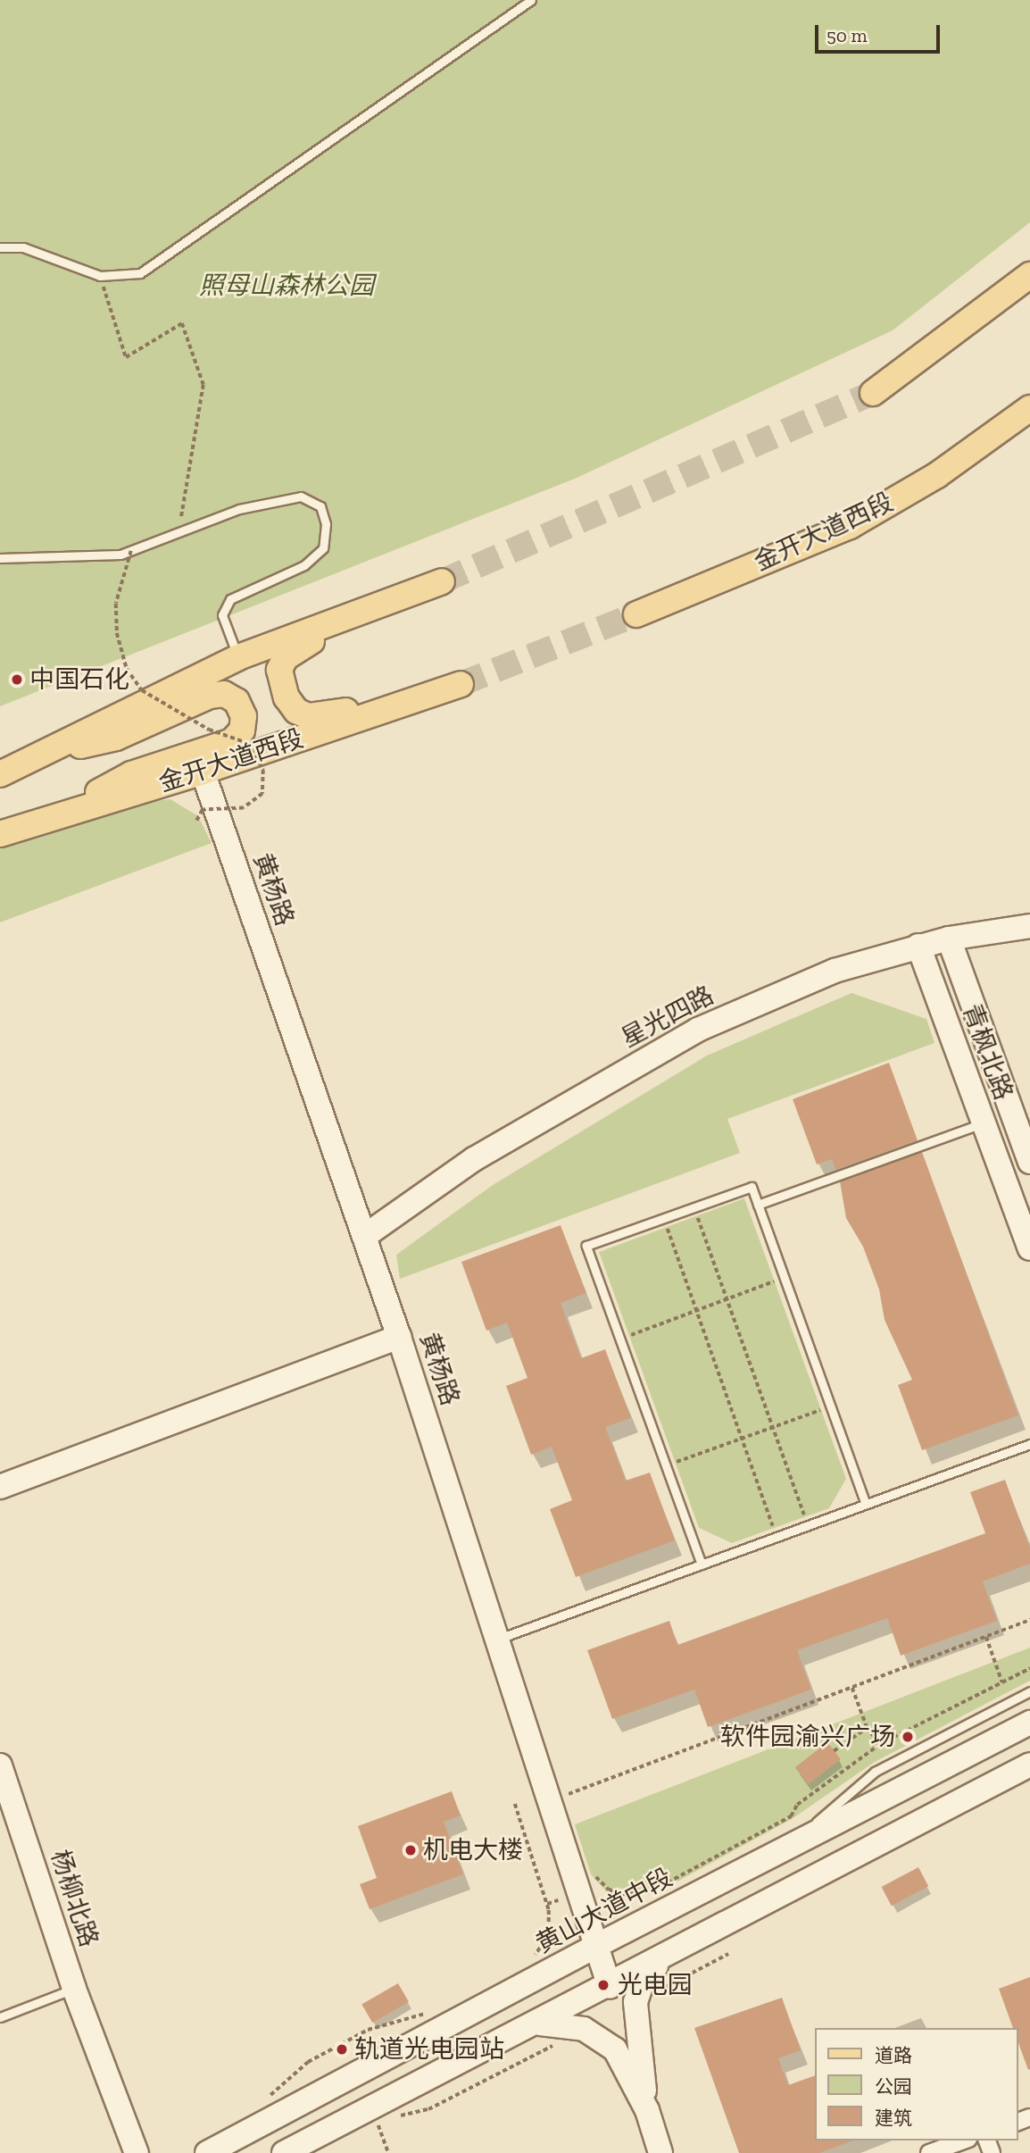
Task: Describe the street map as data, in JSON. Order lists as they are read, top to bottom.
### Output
{
  "streets": {
    "main road": ["金开大道西段"],
    "street": [
      "黄杨路",
      "星光四路",
      "青枫北路",
      "杨柳北路",
      "黄山大道中段"
    ]
  },
  "crossings": [
    ["金开大道西段", "黄杨路"],
    ["黄杨路", "星光四路"],
    ["黄杨路", "黄山大道中段"],
    ["星光四路", "青枫北路"]
  ],
  "parks": ["照母山森林公园"],
  "places": [
    "中国石化",
    "软件园渝兴广场",
    "机电大楼",
    "光电园",
    "轨道光电园站"
  ],
  "legend": ["道路", "公园", "建筑"],
  "scale_bar": "50 m"
}
